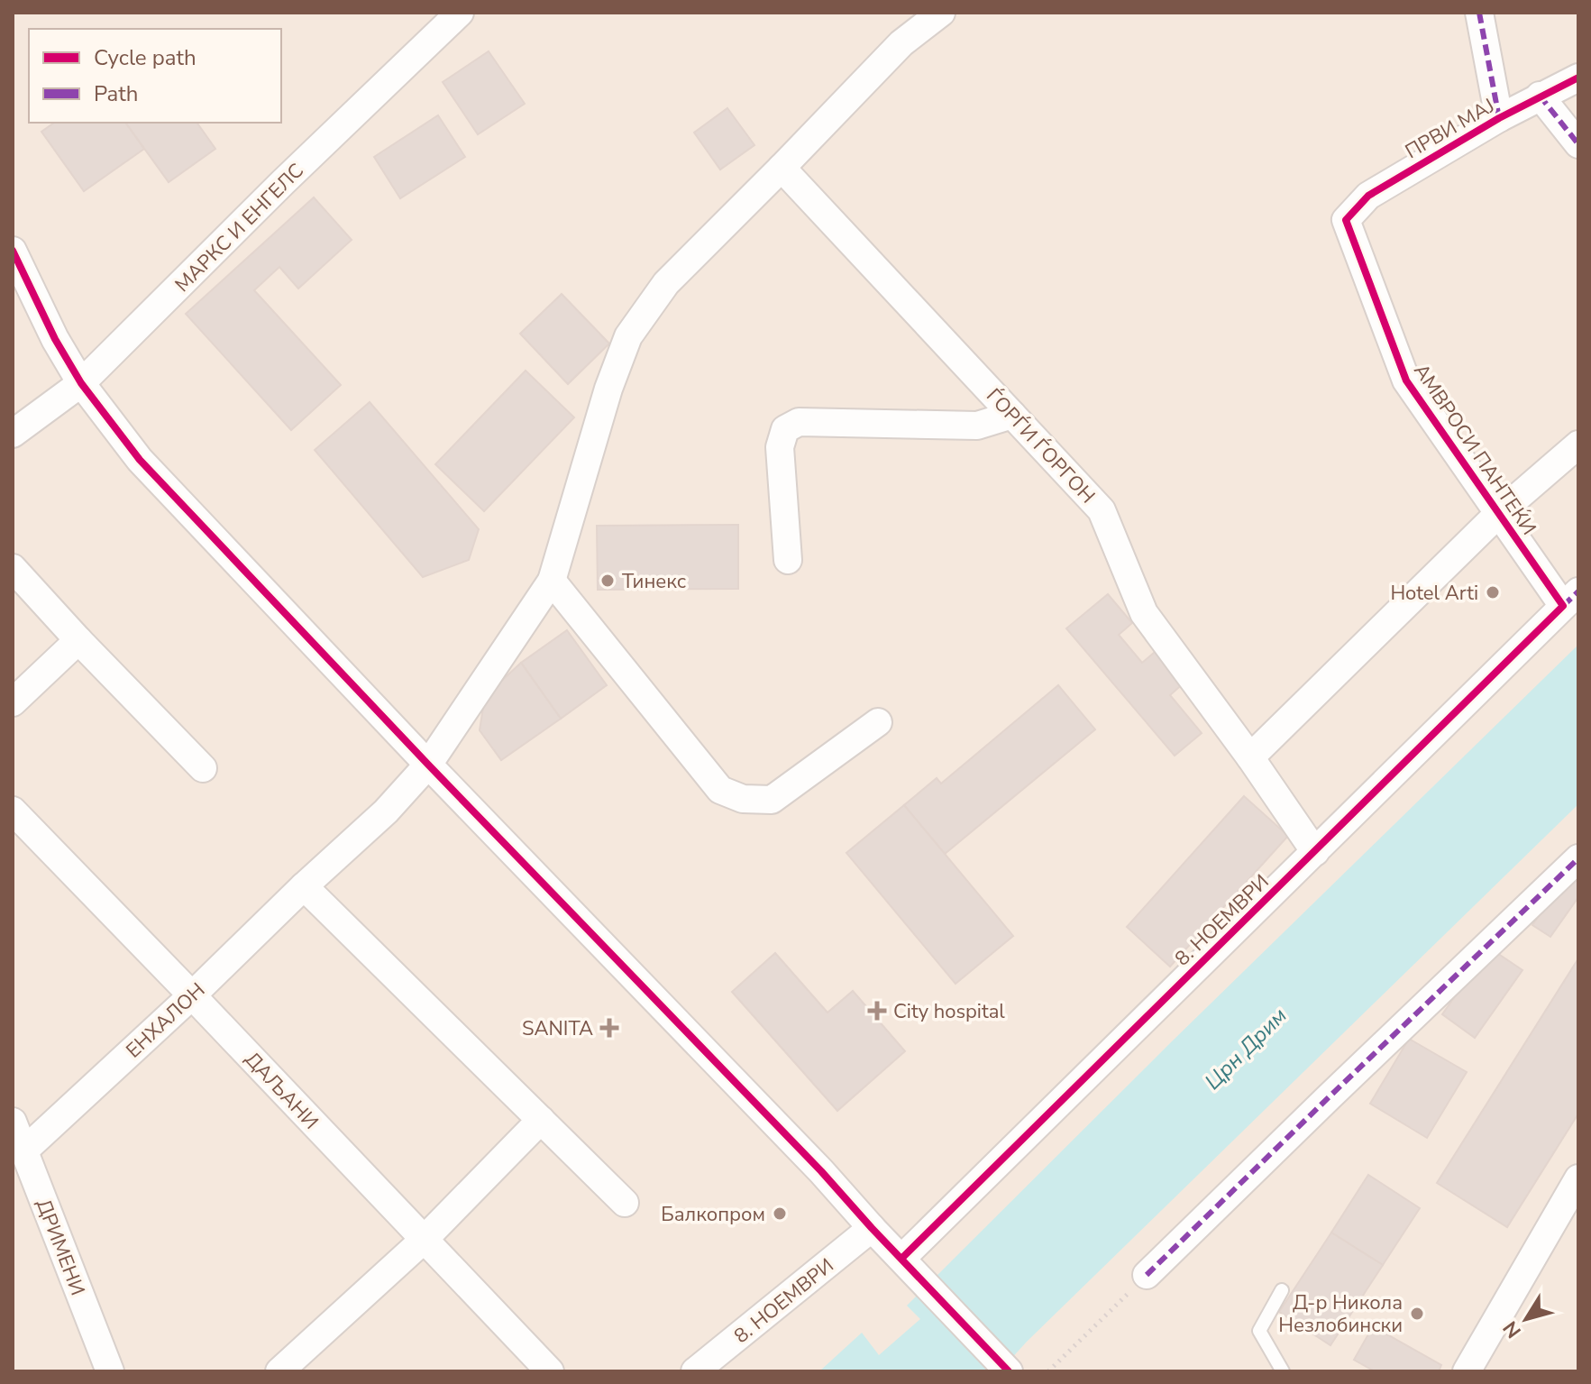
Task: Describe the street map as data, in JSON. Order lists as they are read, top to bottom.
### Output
{
  "streets": {
    "street": [
      "ПРВИ МАЈ",
      "МАРКС И ЕНГЕЛС",
      "ЃОРЃИ ЃОРГОН",
      "АМВРОСИ ПАНТЕЌИ",
      "8. НОЕМВРИ",
      "ЕНХАЛОН",
      "ДАЉАНИ",
      "ДРИМЕНИ"
    ]
  },
  "crossings": [
    ["ПРВИ МАЈ", "АМВРОСИ ПАНТЕЌИ"],
    ["ЃОРЃИ ЃОРГОН", "8. НОЕМВРИ"],
    ["ЃОРЃИ ЃОРГОН", "ЕНХАЛОН"],
    ["АМВРОСИ ПАНТЕЌИ", "8. НОЕМВРИ"],
    ["ЕНХАЛОН", "ДАЉАНИ"],
    ["ЕНХАЛОН", "ДРИМЕНИ"]
  ],
  "water": ["Црн Дрим"],
  "places": {
    "other": [
      "Тинекс",
      "Hotel Arti",
      "Балкопром",
      "Д-р Никола Незлобински"
    ],
    "health": ["City hospital", "SANITA"]
  },
  "legend": ["Cycle path", "Path"],
  "north": "bottom left"
}
